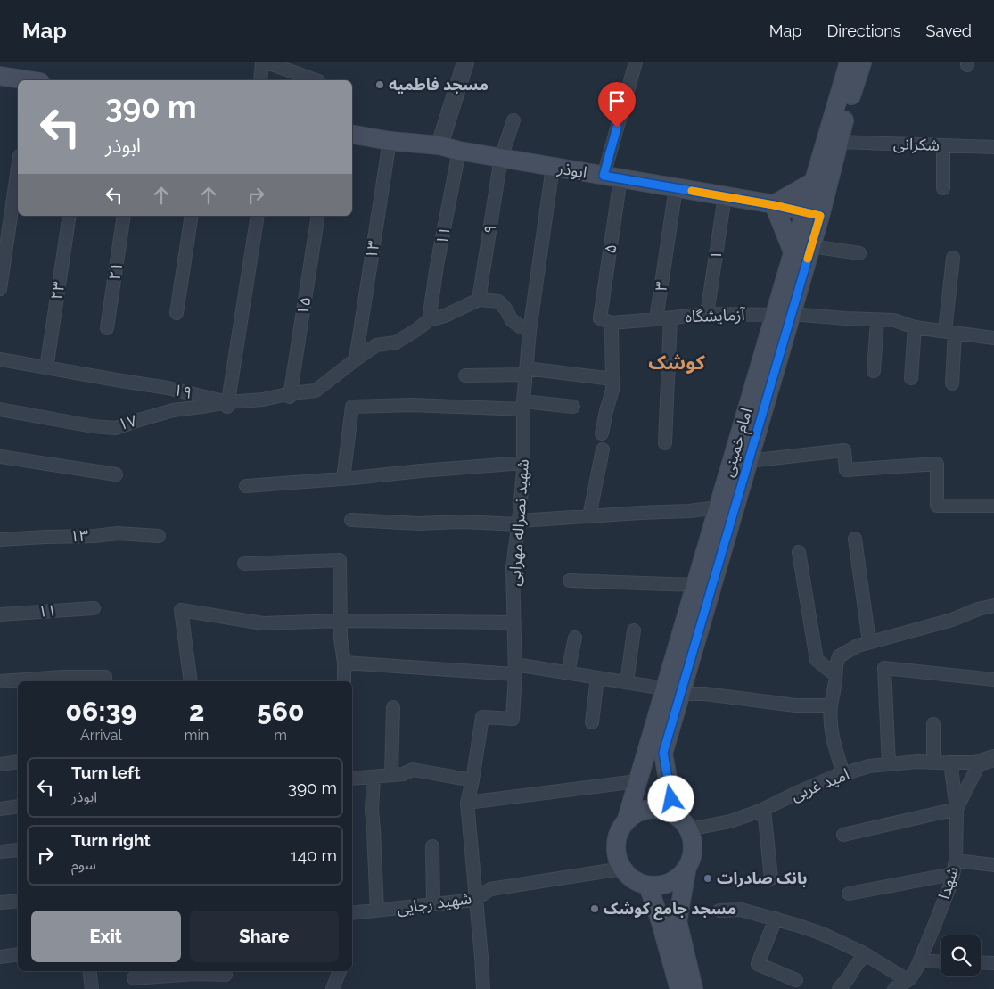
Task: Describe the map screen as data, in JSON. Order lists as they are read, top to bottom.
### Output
{
  "streets": {
    "main road": ["ابوذر", "امام خمینی"],
    "street": [
      "شکرانی",
      "۹",
      "۱۱",
      "۵",
      "۱۳",
      "۱",
      "۲۱",
      "۳",
      "۲۳",
      "۱۵",
      "آزمایشگاه",
      "۱۹",
      "۱۷",
      "شهید نصراله مهرابی",
      "امید غربی",
      "شهدا",
      "شهید رجایی"
    ]
  },
  "crossings": [
    ["شکرانی", "امام خمینی"],
    ["ابوذر", "۹"],
    ["ابوذر", "۱۱"],
    ["ابوذر", "۵"],
    ["ابوذر", "۱۳"],
    ["ابوذر", "۱"],
    ["ابوذر", "۳"],
    ["ابوذر", "امام خمینی"],
    ["ابوذر", "شهید نصراله مهرابی"],
    ["۹", "۱۹"],
    ["۱۱", "۱۹"],
    ["۱۳", "۱۹"],
    ["۱", "آزمایشگاه"],
    ["۳", "آزمایشگاه"],
    ["۲۳", "۱۹"],
    ["۱۵", "۱۹"],
    ["آزمایشگاه", "امام خمینی"],
    ["۱۹", "۱۷"],
    ["امام خمینی", "امید غربی"],
    ["امام خمینی", "شهید رجایی"],
    ["شهید نصراله مهرابی", "شهید رجایی"],
    ["امید غربی", "شهدا"],
    ["امید غربی", "شهید رجایی"]
  ],
  "districts": ["کوشک"],
  "places": ["مسجد فاطمیه", "بانک صادرات", "مسجد جامع کوشک"],
  "page": {
    "header": "Map",
    "nav": ["Map", "Directions", "Saved"],
    "turn": ["390 m", "ابوذر"],
    "eta": [
      "06:39",
      "Arrival",
      "2",
      "min",
      "560",
      "m"
    ],
    "list": [
      {
        "name": "Turn left",
        "note": "ابوذر",
        "value": "390 m"
      },
      {
        "name": "Turn right",
        "note": "سوم",
        "value": "140 m"
      }
    ],
    "buttons": ["Exit", "Share"]
  }
}
